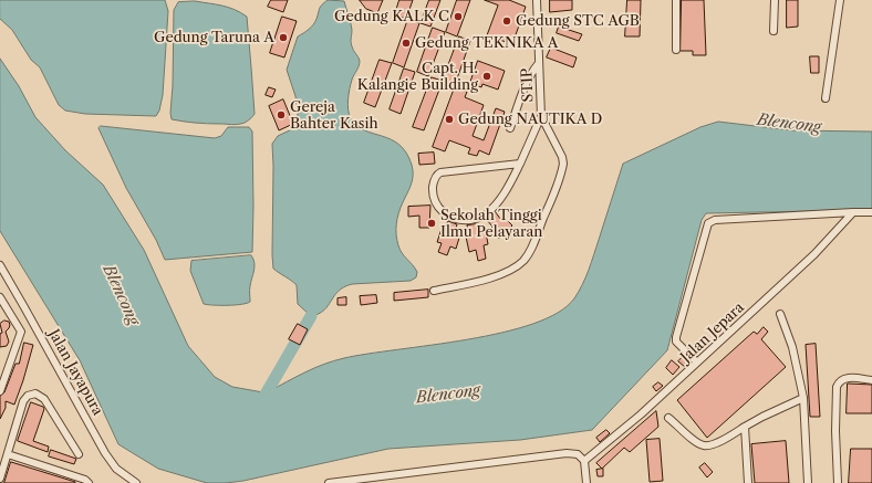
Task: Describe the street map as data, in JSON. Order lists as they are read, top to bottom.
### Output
{
  "streets": {
    "lane": ["STIP", "Jalan Jepara", "Jalan Jayapura"]
  },
  "water": ["Blencong"],
  "places": [
    "Gedung KALK C",
    "Gedung STC AGB",
    "Gedung Taruna A",
    "Gedung TEKNIKA A",
    "Capt. H. Kalangie Building",
    "Gereja Bahter Kasih",
    "Gedung NAUTIKA D",
    "Sekolah Tinggi Ilmu Pelayaran"
  ]
}
